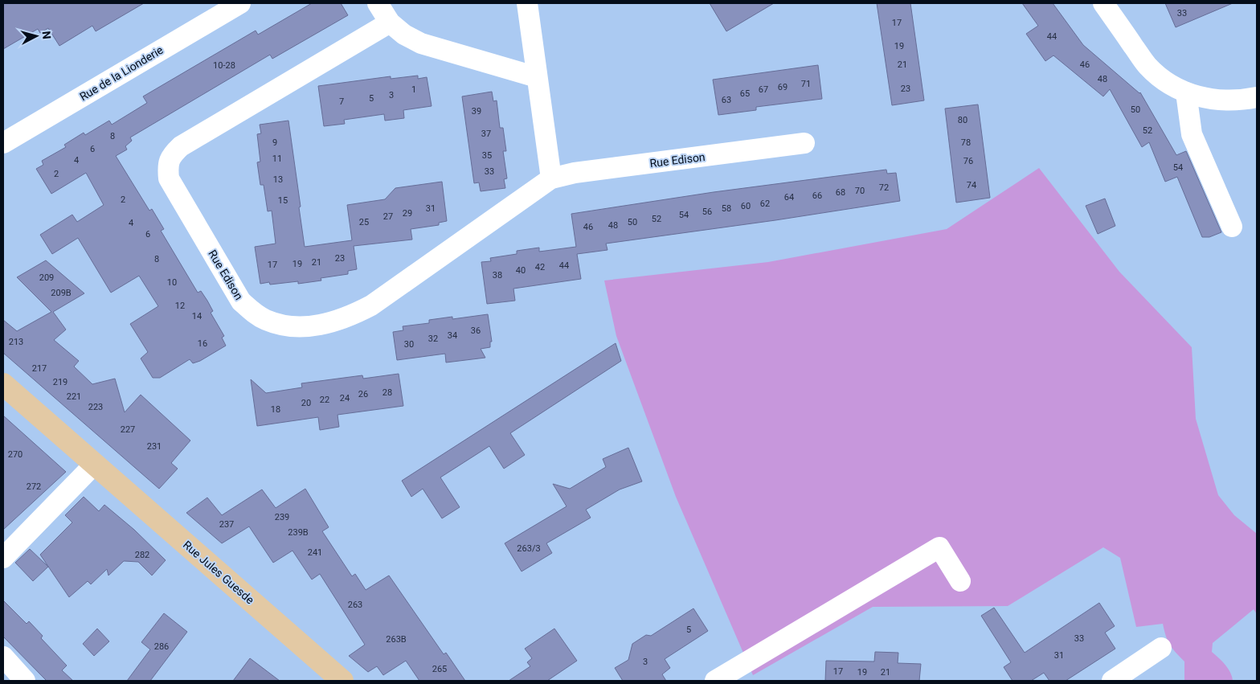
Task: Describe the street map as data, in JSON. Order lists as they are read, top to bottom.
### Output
{
  "streets": {
    "main road": ["Rue Jules Guesde"],
    "street": ["Rue de la Lionderie", "Rue Edison"]
  },
  "house_numbers": [
    "33",
    "17",
    "44",
    "19",
    "21",
    "46",
    "10-28",
    "48",
    "71",
    "69",
    "23",
    "1",
    "67",
    "65",
    "3",
    "5",
    "63",
    "7",
    "50",
    "39",
    "80",
    "52",
    "37",
    "8",
    "9",
    "78",
    "6",
    "35",
    "11",
    "4",
    "76",
    "54",
    "33",
    "2",
    "13",
    "74",
    "72",
    "70",
    "68",
    "66",
    "64",
    "2",
    "15",
    "62",
    "60",
    "31",
    "58",
    "56",
    "29",
    "54",
    "27",
    "52",
    "25",
    "50",
    "4",
    "48",
    "46",
    "6",
    "23",
    "8",
    "21",
    "19",
    "17",
    "44",
    "42",
    "40",
    "38",
    "209",
    "10",
    "209B",
    "12",
    "14",
    "36",
    "34",
    "32",
    "213",
    "16",
    "30",
    "217",
    "219",
    "28",
    "26",
    "221",
    "24",
    "22",
    "20",
    "223",
    "18",
    "227",
    "231",
    "270",
    "272",
    "239",
    "237",
    "239B",
    "263/3",
    "241",
    "282",
    "263",
    "5",
    "33",
    "263B",
    "286",
    "31",
    "3",
    "265",
    "17",
    "19",
    "21"
  ],
  "north": "right"
}
